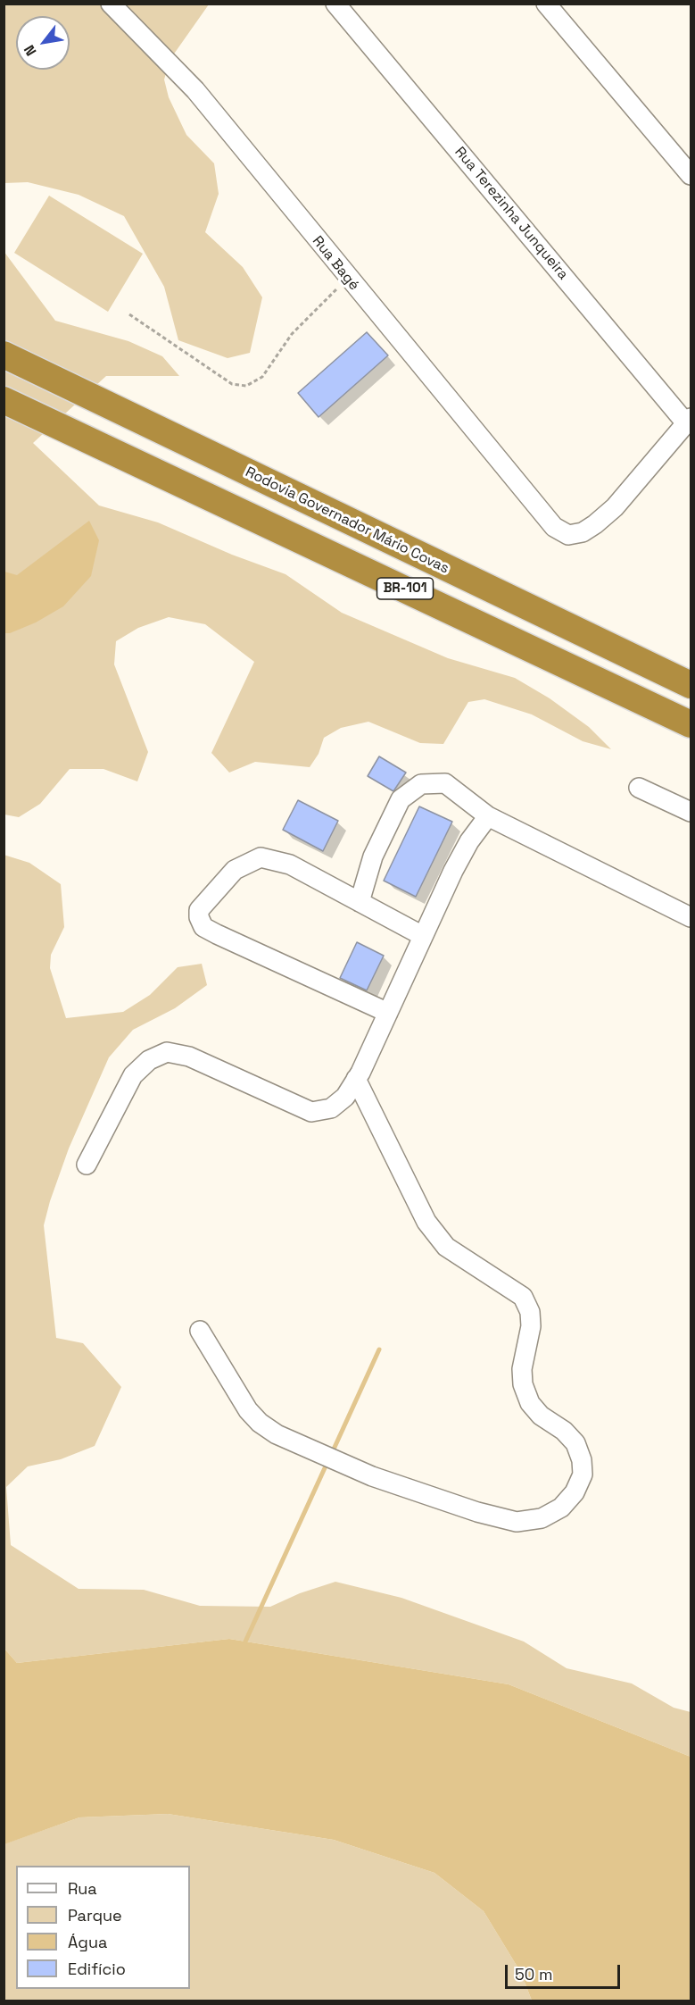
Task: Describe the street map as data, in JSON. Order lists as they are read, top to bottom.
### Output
{
  "streets": {
    "highway": ["Rodovia Governador Mário Covas", "BR-101"],
    "street": ["Rua Terezinha Junqueira", "Rua Bagé"]
  },
  "crossings": [
    ["Rua Terezinha Junqueira", "Rua Bagé"]
  ],
  "legend": [
    "Rua",
    "Parque",
    "Água",
    "Edifício"
  ],
  "scale_bar": "50 m",
  "north": "bottom left"
}
